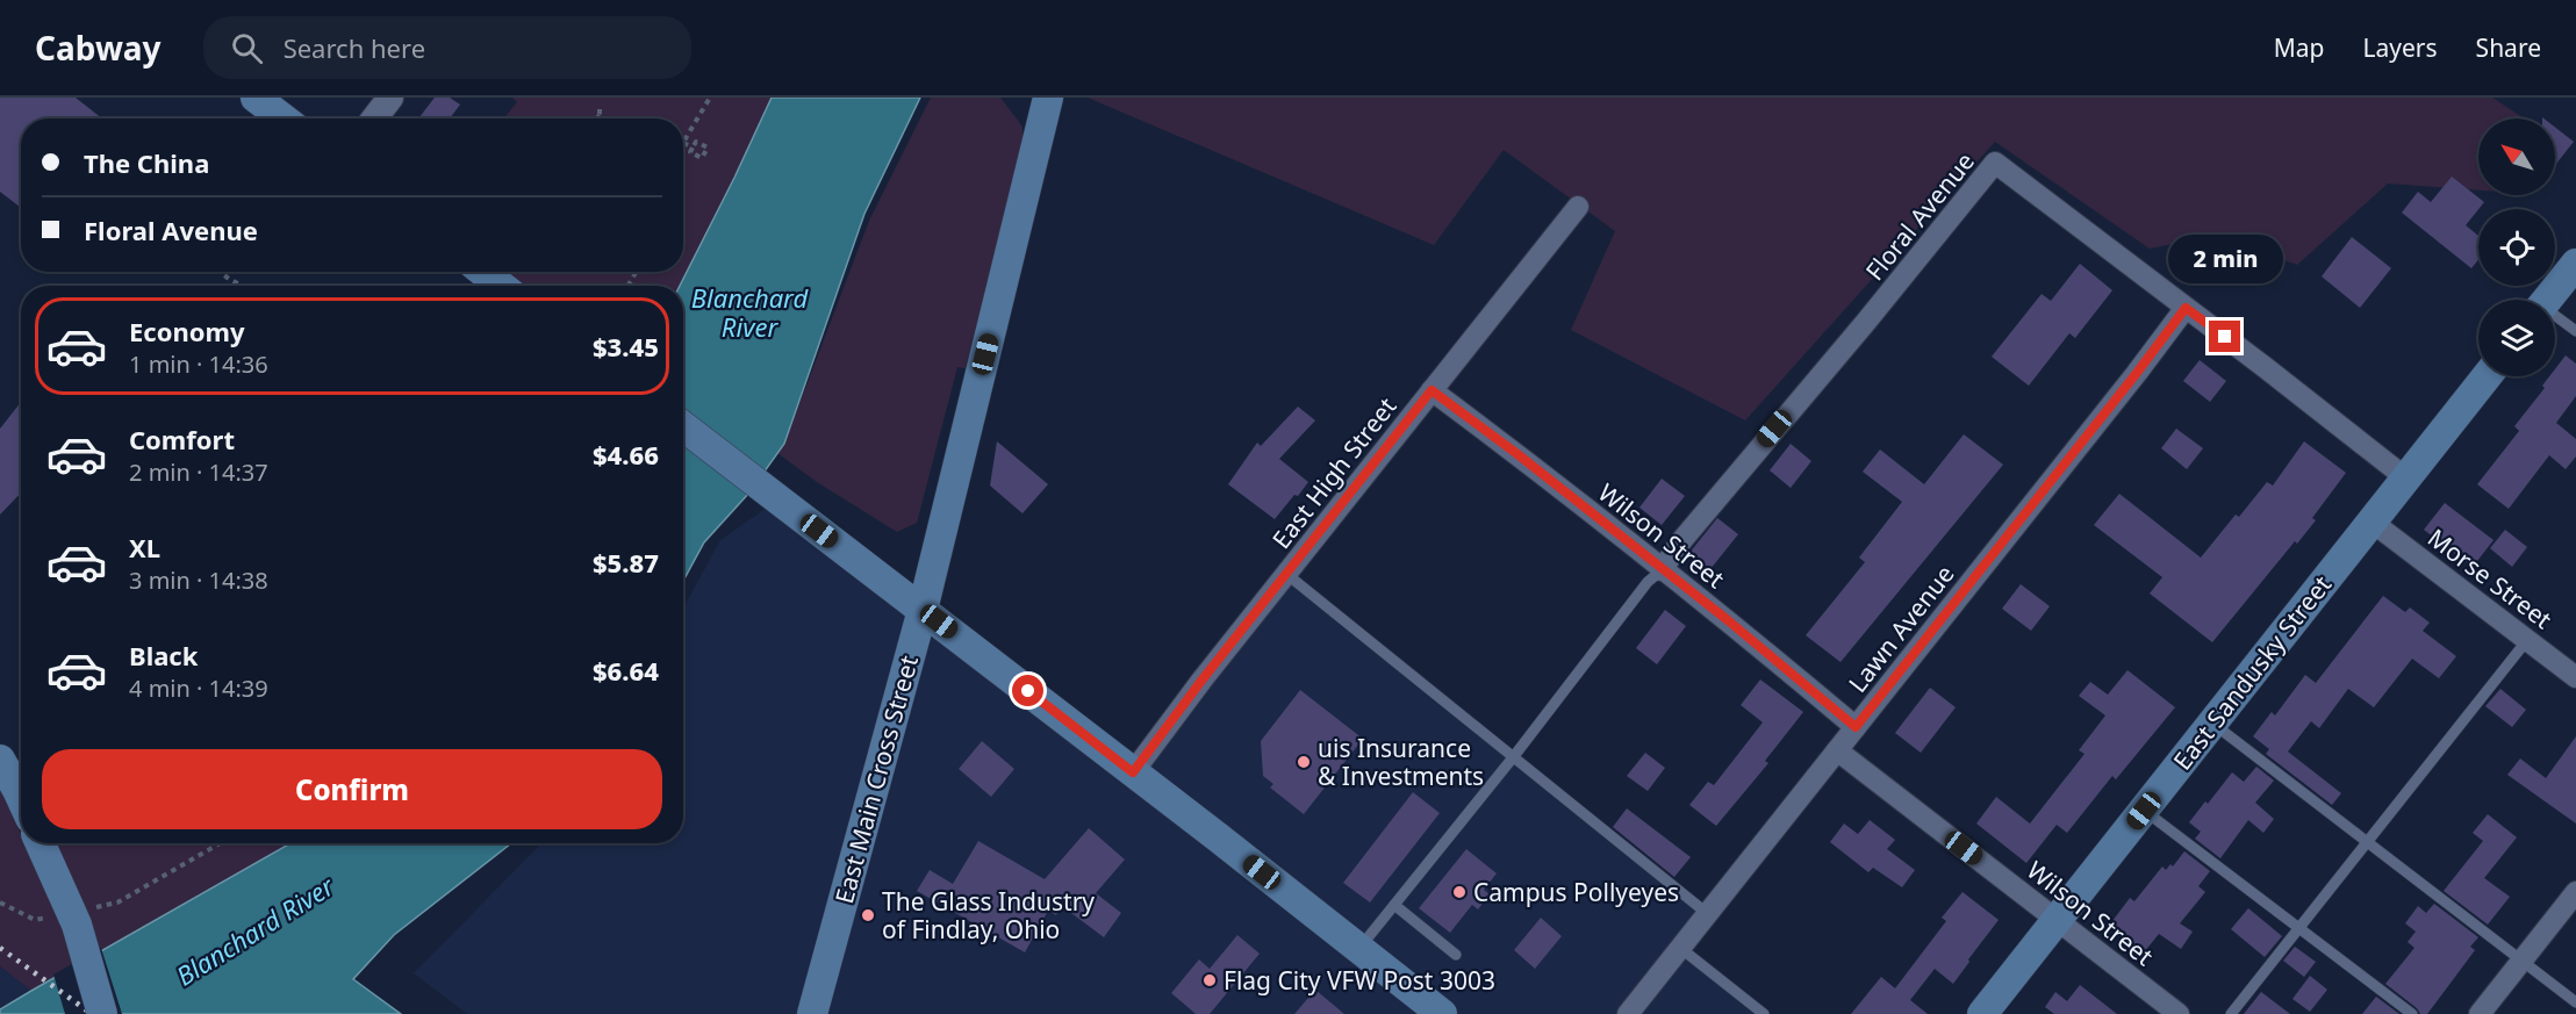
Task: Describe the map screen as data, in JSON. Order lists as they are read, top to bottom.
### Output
{
  "streets": {
    "main road": ["East Sandusky Street", "East Main Cross Street"],
    "street": [
      "Floral Avenue",
      "East High Street",
      "Wilson Street",
      "Morse Street",
      "Lawn Avenue"
    ]
  },
  "crossings": [
    ["Floral Avenue", "Wilson Street"],
    ["Floral Avenue", "Lawn Avenue"],
    ["Floral Avenue", "East Sandusky Street"],
    ["East High Street", "Wilson Street"],
    ["Wilson Street", "Lawn Avenue"],
    ["Wilson Street", "East Sandusky Street"],
    ["Morse Street", "East Sandusky Street"]
  ],
  "water": ["Blanchard River"],
  "places": [
    "uis Insurance & Investments",
    "Campus Pollyeyes",
    "The Glass Industry of Findlay, Ohio",
    "Flag City VFW Post 3003"
  ],
  "north": "top left",
  "page": {
    "header": "Cabway",
    "search": "Search here",
    "nav": ["Map", "Layers", "Share"],
    "banner": ["The China", "Floral Avenue"],
    "bubble": "2 min",
    "list": [
      {
        "name": "Economy",
        "note": "1 min · 14:36",
        "value": "$3.45"
      },
      {
        "name": "Comfort",
        "note": "2 min · 14:37",
        "value": "$4.66"
      },
      {
        "name": "XL",
        "note": "3 min · 14:38",
        "value": "$5.87"
      },
      {
        "name": "Black",
        "note": "4 min · 14:39",
        "value": "$6.64"
      }
    ],
    "buttons": "Confirm"
  }
}
